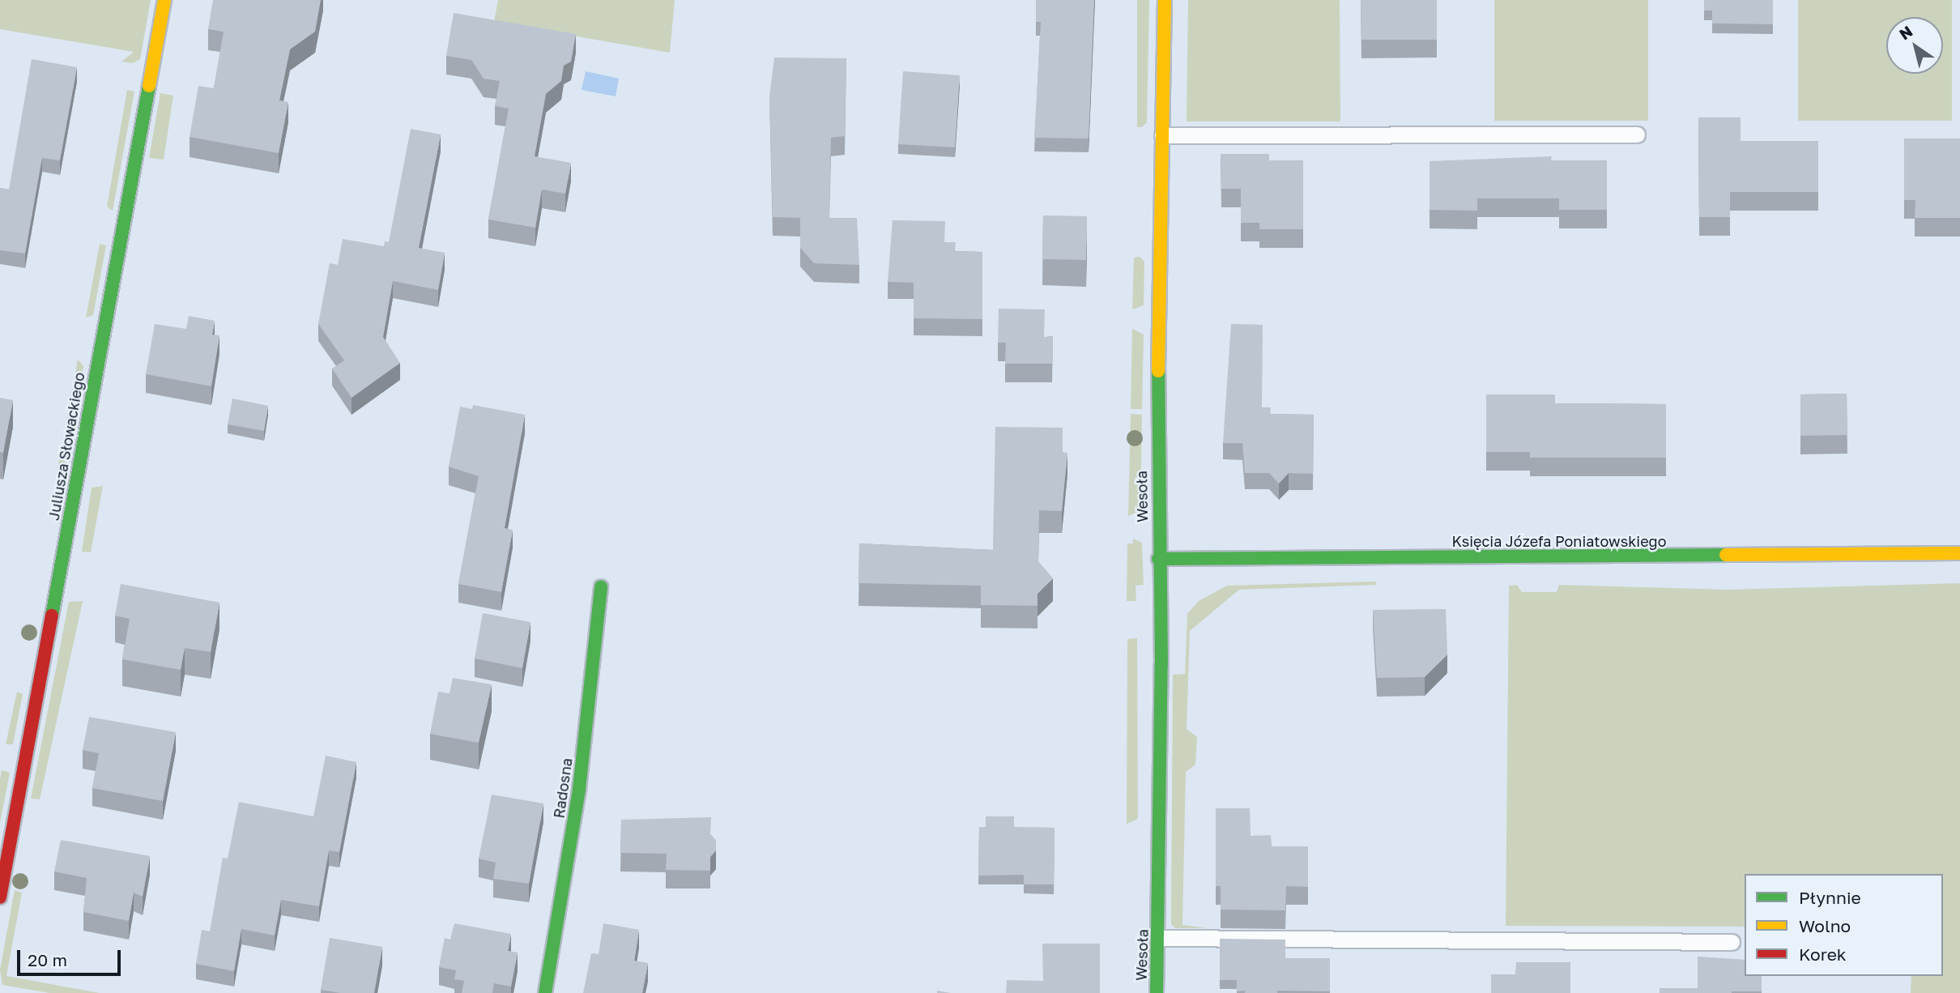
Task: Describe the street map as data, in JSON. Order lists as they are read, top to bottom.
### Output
{
  "streets": {
    "street": [
      "Juliusza Słowackiego",
      "Wesoła",
      "Księcia Józefa Poniatowskiego",
      "Radosna"
    ]
  },
  "crossings": [
    ["Wesoła", "Księcia Józefa Poniatowskiego"]
  ],
  "legend": ["Płynnie", "Wolno", "Korek"],
  "scale_bar": "20 m",
  "north": "top left"
}
